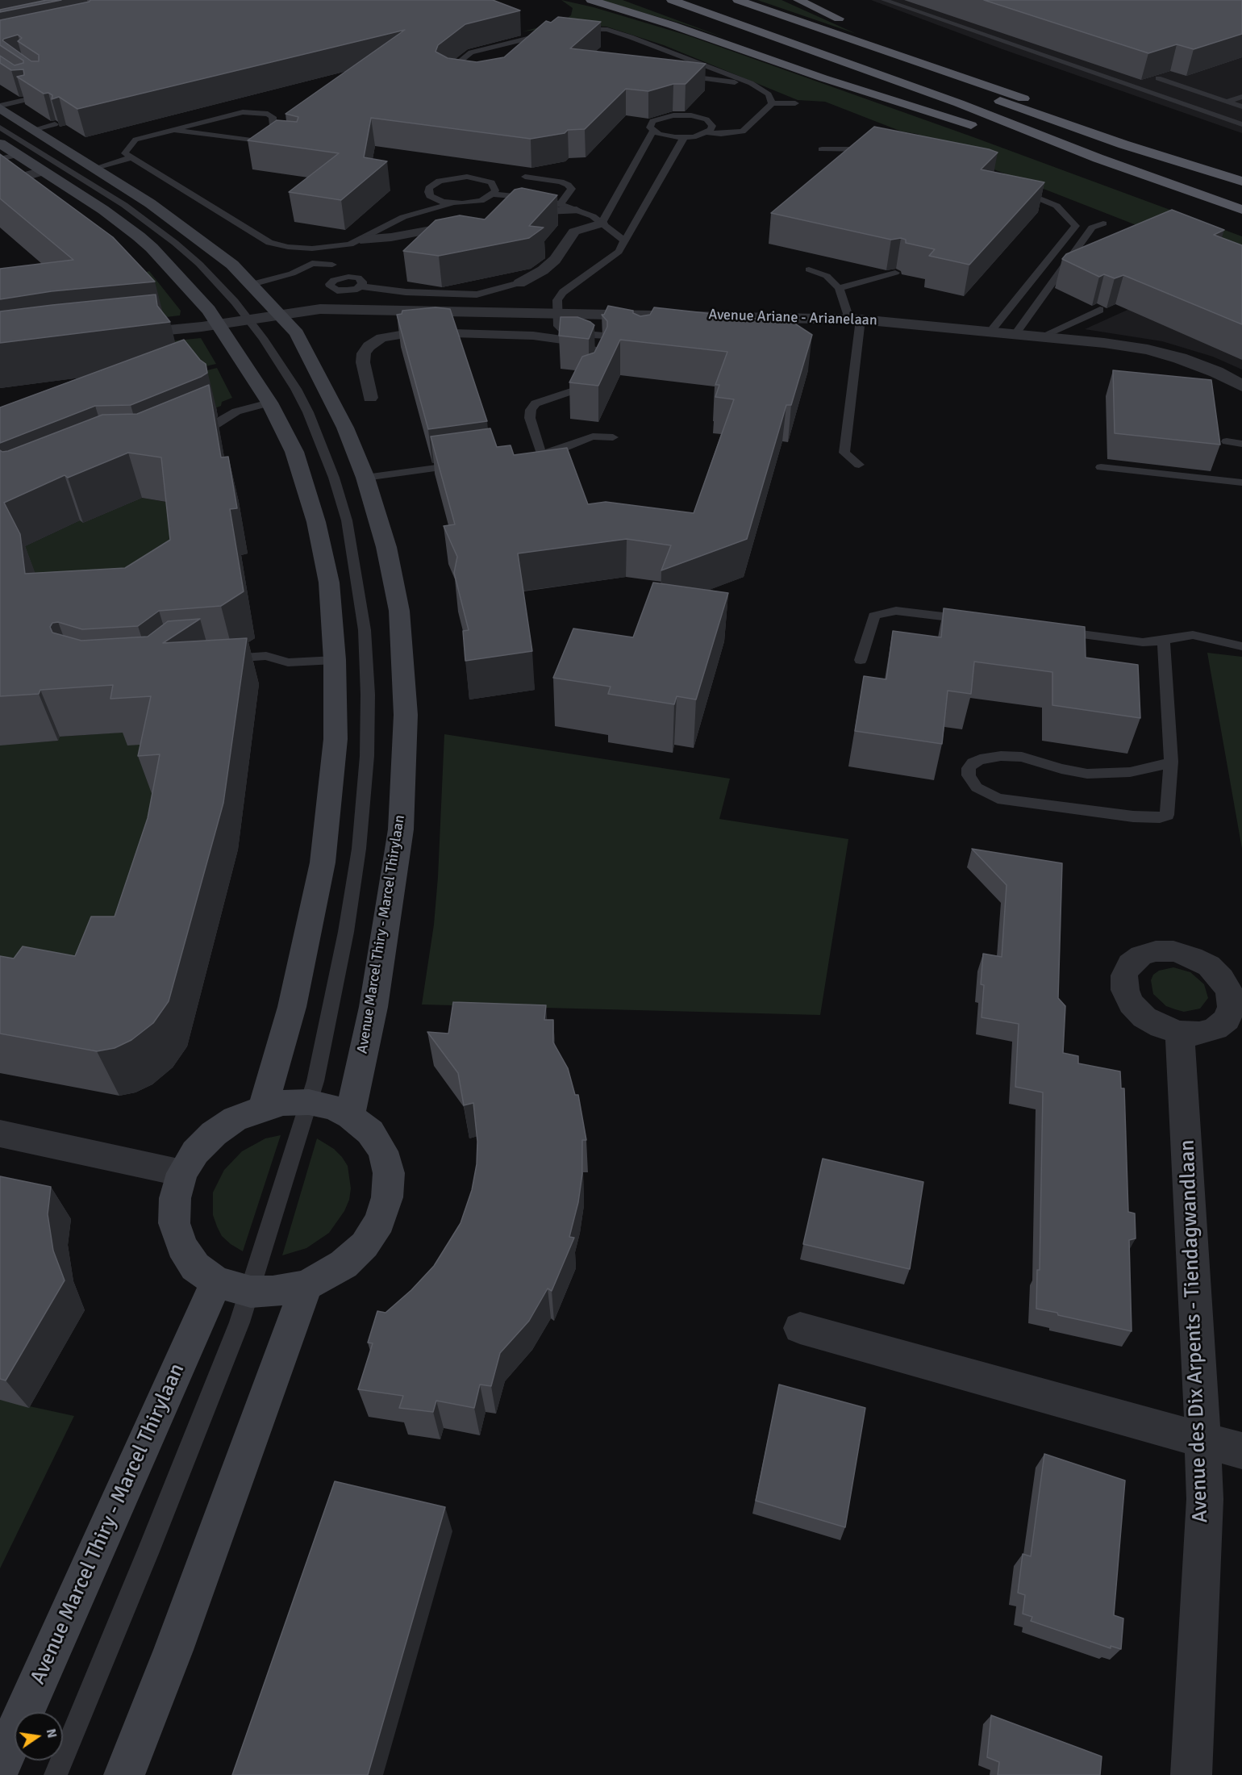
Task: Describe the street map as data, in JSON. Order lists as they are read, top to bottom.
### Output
{
  "streets": {
    "main road": ["Avenue Marcel Thiry - Marcel Thirylaan"],
    "street": ["Avenue Ariane - Arianelaan", "Avenue des Dix Arpents - Tiendagwandlaan"]
  },
  "crossings": [
    ["Avenue Ariane - Arianelaan", "Avenue Marcel Thiry - Marcel Thirylaan"]
  ],
  "north": "right"
}
